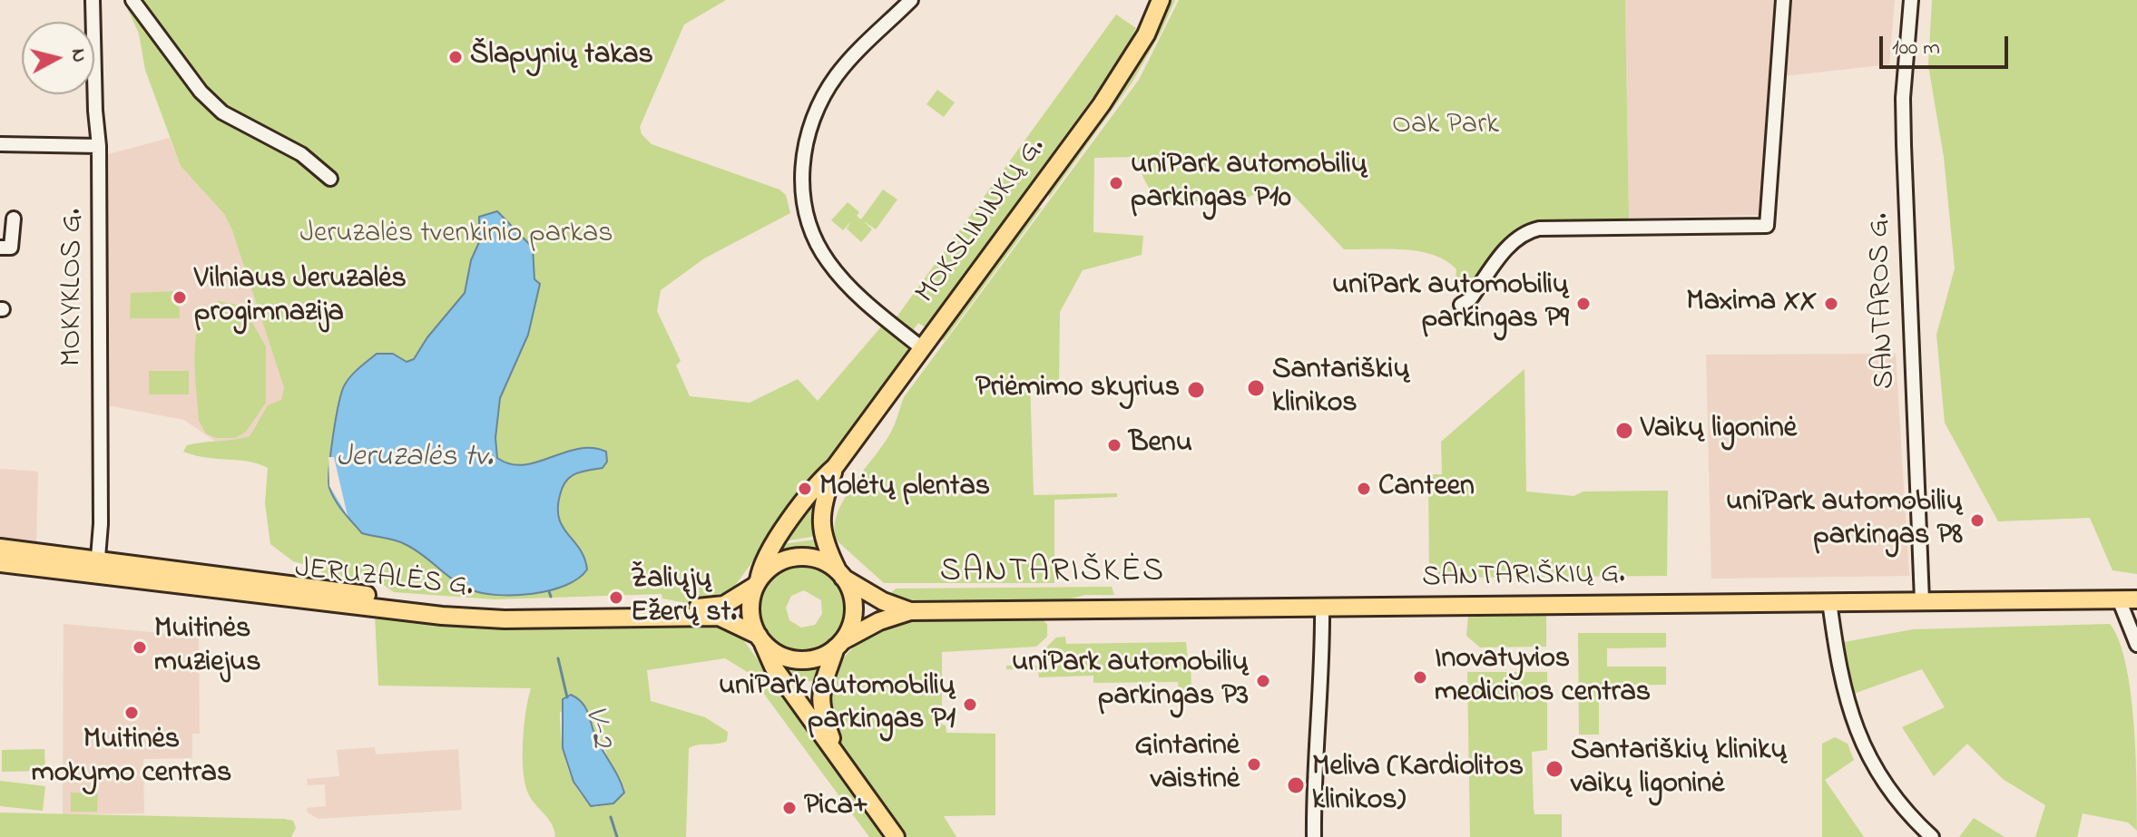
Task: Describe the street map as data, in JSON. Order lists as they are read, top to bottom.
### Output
{
  "streets": {
    "main road": ["MOKSLININKŲ G.", "SANTARIŠKIŲ G.", "JERUZALĖS G."],
    "street": ["MOKYKLOS G.", "SANTAROS G."]
  },
  "crossings": [
    ["MOKSLININKŲ G.", "SANTARIŠKIŲ G."],
    ["MOKSLININKŲ G.", "JERUZALĖS G."],
    ["MOKYKLOS G.", "JERUZALĖS G."],
    ["SANTAROS G.", "SANTARIŠKIŲ G."],
    ["SANTARIŠKIŲ G.", "JERUZALĖS G."]
  ],
  "districts": ["SANTARIŠKĖS"],
  "water": ["Jeruzalės tv.", "V-2"],
  "parks": ["Oak Park", "Jeruzalės tvenkinio parkas"],
  "places": [
    "Šlapynių takas",
    "uniPark automobilių parkingas P10",
    "Vilniaus Jeruzalės progimnazija",
    "uniPark automobilių parkingas P9",
    "Maxima XX",
    "Santariškių klinikos",
    "Priėmimo skyrius",
    "Vaikų ligoninė",
    "Benu",
    "Molėtų plentas",
    "Canteen",
    "uniPark automobilių parkingas P8",
    "Žaliųjų Ežerų st.",
    "Muitinės muziejus",
    "Inovatyvios medicinos centras",
    "uniPark automobilių parkingas P3",
    "uniPark automobilių parkingas P1",
    "Muitinės mokymo centras",
    "Gintarinė vaistinė",
    "Santariškių klinikų vaikų ligoninė",
    "Meliva (Kardiolitos klinikos)",
    "Pica+"
  ],
  "scale_bar": "100 m",
  "north": "right"
}
